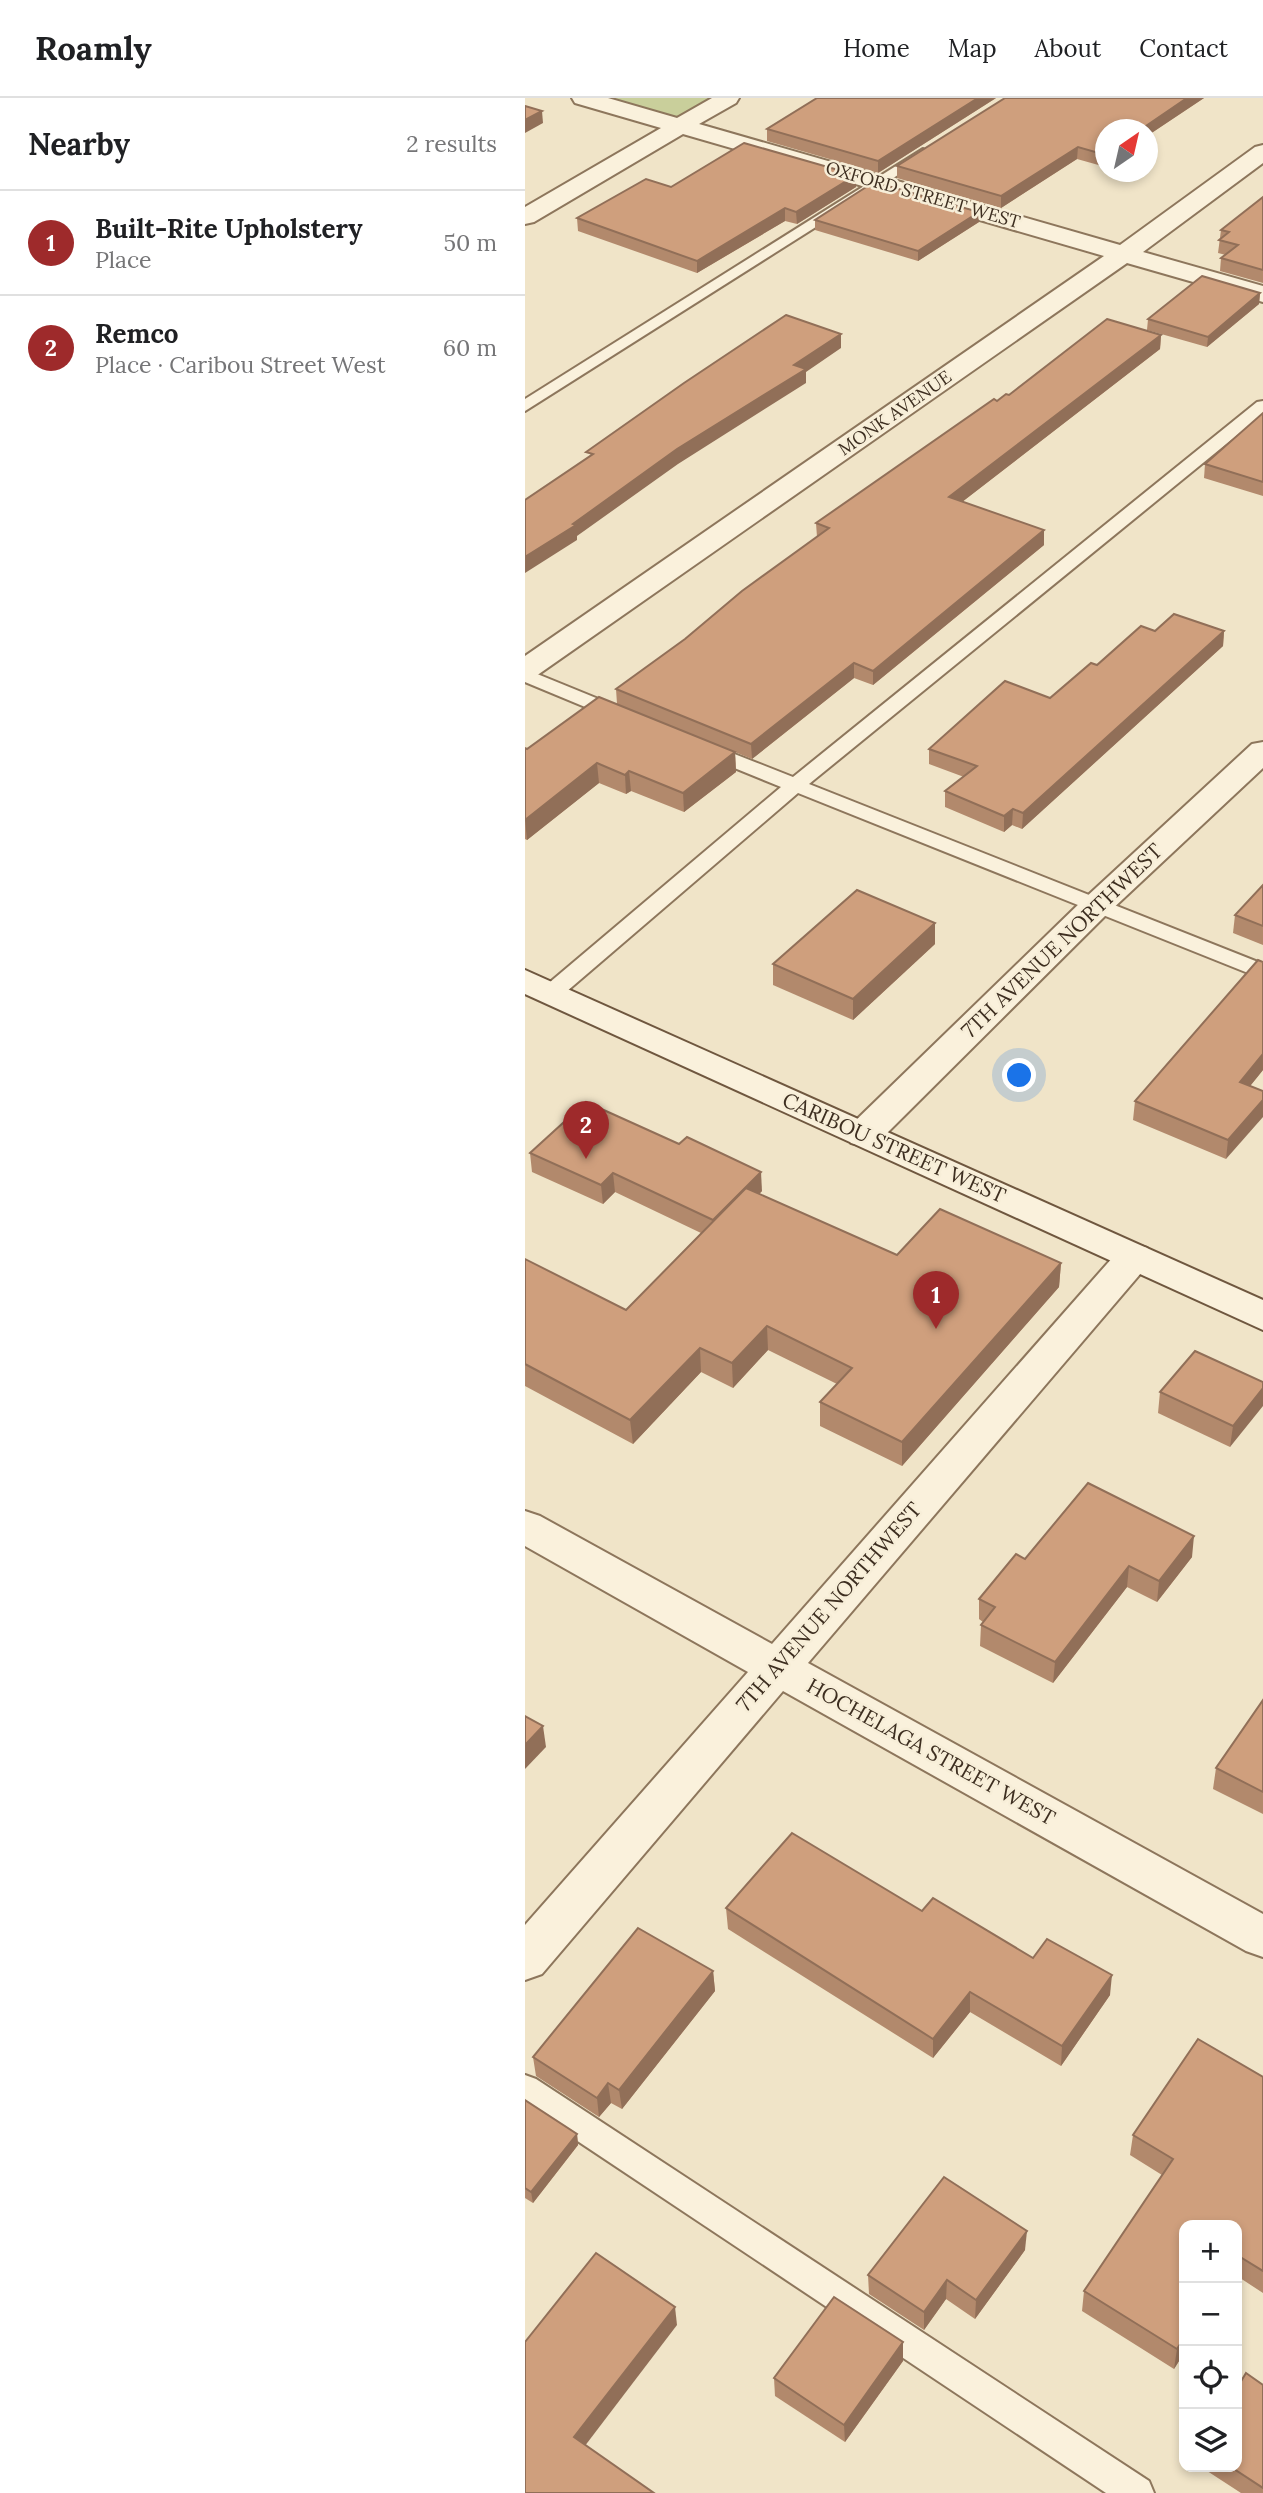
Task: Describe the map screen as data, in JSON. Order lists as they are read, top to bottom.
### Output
{
  "streets": {
    "street": [
      "OXFORD STREET WEST",
      "MONK AVENUE",
      "7TH AVENUE NORTHWEST",
      "CARIBOU STREET WEST",
      "HOCHELAGA STREET WEST"
    ]
  },
  "crossings": [
    ["OXFORD STREET WEST", "MONK AVENUE"],
    ["7TH AVENUE NORTHWEST", "CARIBOU STREET WEST"],
    ["7TH AVENUE NORTHWEST", "HOCHELAGA STREET WEST"]
  ],
  "north": "top right",
  "page": {
    "header": "Roamly",
    "nav": [
      "Home",
      "Map",
      "About",
      "Contact"
    ],
    "heading": ["Nearby", "2 results"],
    "list": [
      {
        "mark": "1",
        "name": "Built-Rite Upholstery",
        "note": "Place",
        "value": "50 m"
      },
      {
        "mark": "2",
        "name": "Remco",
        "note": "Place · Caribou Street West",
        "value": "60 m"
      }
    ],
    "pins": ["2", "1"],
    "map_buttons": ["+", "−"]
  }
}
